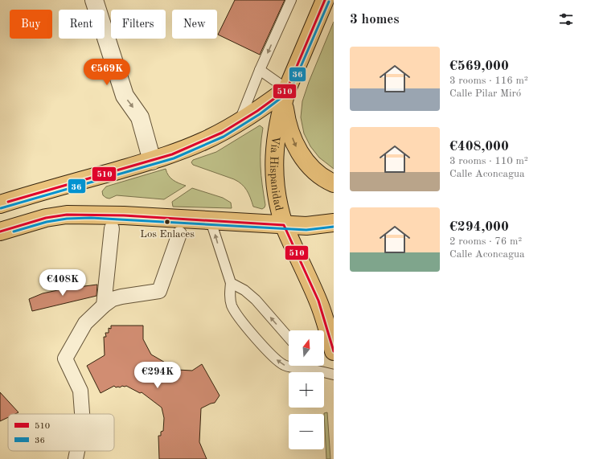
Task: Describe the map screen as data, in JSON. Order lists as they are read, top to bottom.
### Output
{
  "streets": {
    "highway": ["Vía Hispanidad"]
  },
  "places": ["Los Enlaces"],
  "lines": ["transit line 510", "transit line 36"],
  "legend": ["510", "36"],
  "north": "top",
  "page": {
    "heading": "3 homes",
    "chip": [
      "Buy",
      "Rent",
      "Filters",
      "New"
    ],
    "list": [
      {
        "name": "€569,000",
        "note": "3 rooms · 116 m² · Calle Pilar Miró"
      },
      {
        "name": "€408,000",
        "note": "3 rooms · 110 m² · Calle Aconcagua"
      },
      {
        "name": "€294,000",
        "note": "2 rooms · 76 m² · Calle Aconcagua"
      }
    ],
    "price": ["€569K", "€408K", "€294K"],
    "map_buttons": ["+", "−"]
  }
}
